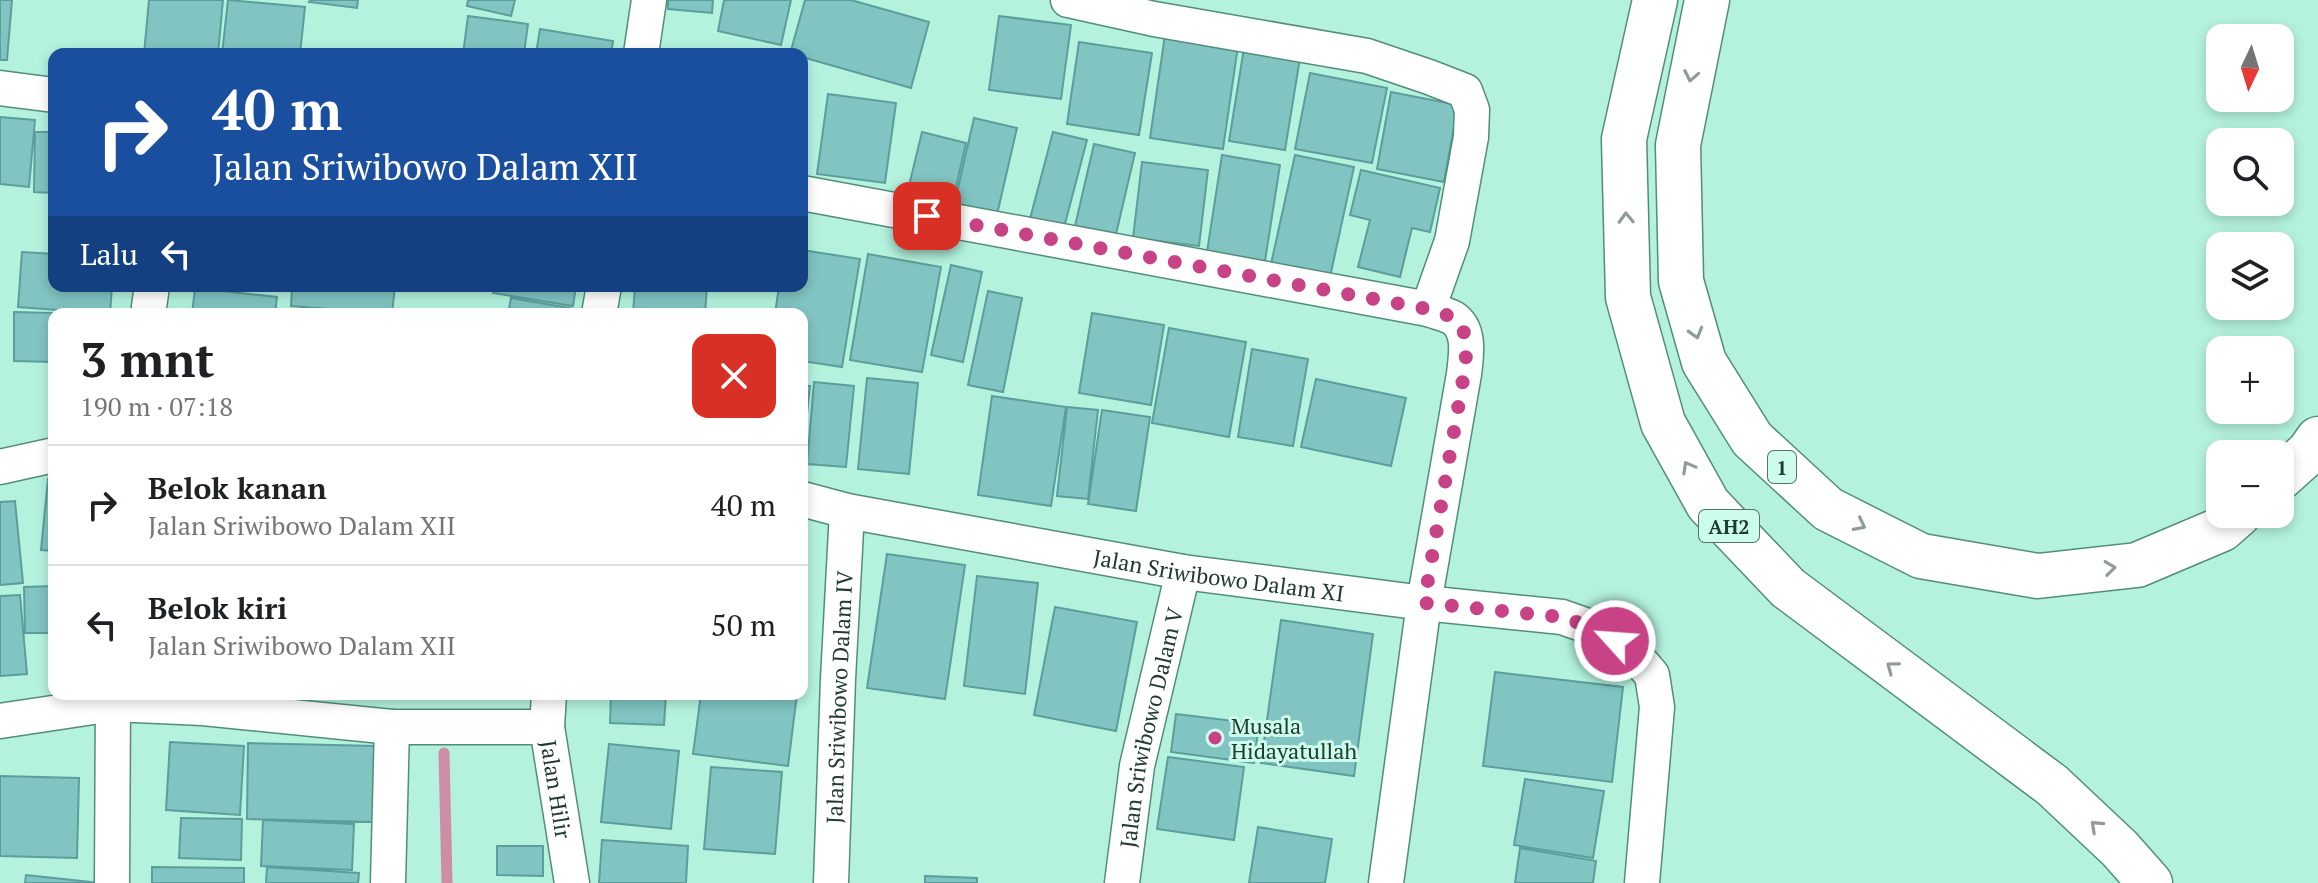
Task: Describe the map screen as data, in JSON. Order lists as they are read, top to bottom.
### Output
{
  "streets": {
    "highway": ["1", "AH2"],
    "street": [
      "Jalan Sriwibowo Dalam XI",
      "Jalan Sriwibowo Dalam IV",
      "Jalan Sriwibowo Dalam V",
      "Jalan Hilir"
    ]
  },
  "crossings": [
    ["Jalan Sriwibowo Dalam XI", "Jalan Sriwibowo Dalam IV"],
    ["Jalan Sriwibowo Dalam XI", "Jalan Sriwibowo Dalam V"]
  ],
  "places": ["Musala Hidayatullah"],
  "north": "bottom",
  "page": {
    "map_buttons": ["+", "−"],
    "turn": ["40 m", "Jalan Sriwibowo Dalam XII"],
    "then": "Lalu",
    "heading": ["3 mnt", "190 m · 07:18"],
    "list": [
      {
        "name": "Belok kanan",
        "note": "Jalan Sriwibowo Dalam XII",
        "value": "40 m"
      },
      {
        "name": "Belok kiri",
        "note": "Jalan Sriwibowo Dalam XII",
        "value": "50 m"
      }
    ]
  }
}
